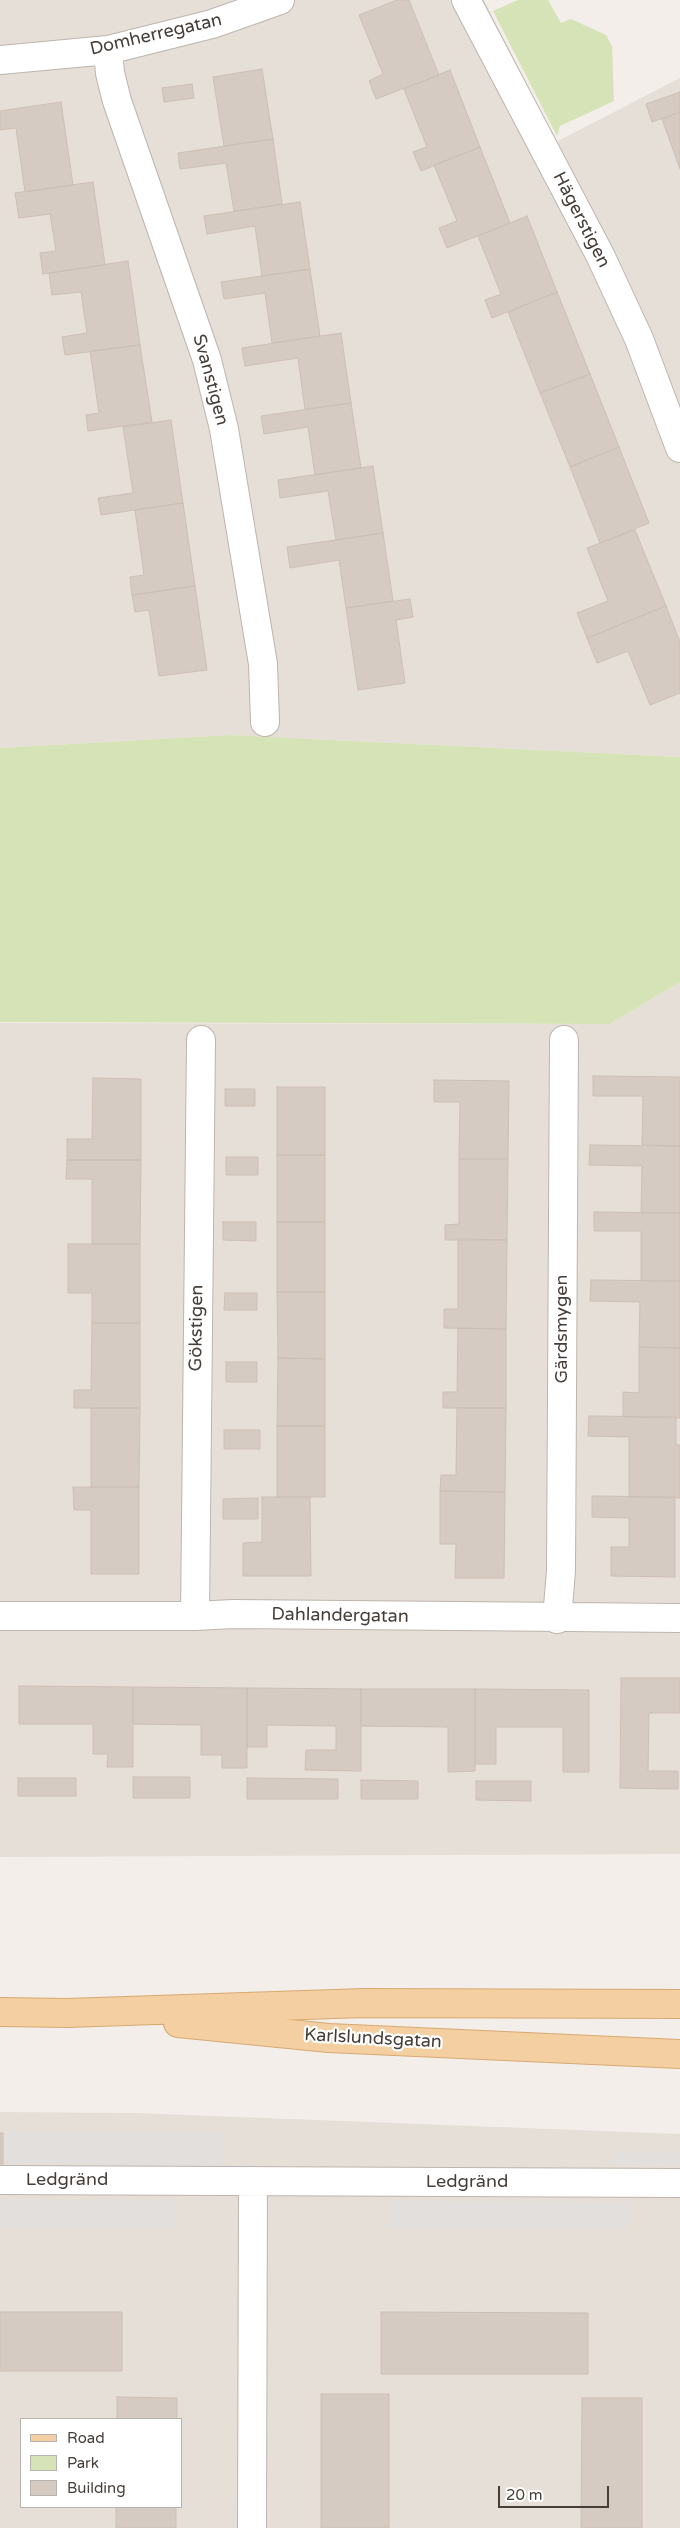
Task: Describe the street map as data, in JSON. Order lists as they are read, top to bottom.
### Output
{
  "streets": {
    "main road": ["Karlslundsgatan"],
    "street": [
      "Domherregatan",
      "Hägerstigen",
      "Svanstigen",
      "Gökstigen",
      "Gärdsmygen",
      "Dahlandergatan",
      "Ledgränd"
    ]
  },
  "crossings": [
    ["Domherregatan", "Svanstigen"],
    ["Gökstigen", "Dahlandergatan"],
    ["Gärdsmygen", "Dahlandergatan"]
  ],
  "legend": ["Road", "Park", "Building"],
  "scale_bar": "20 m"
}
